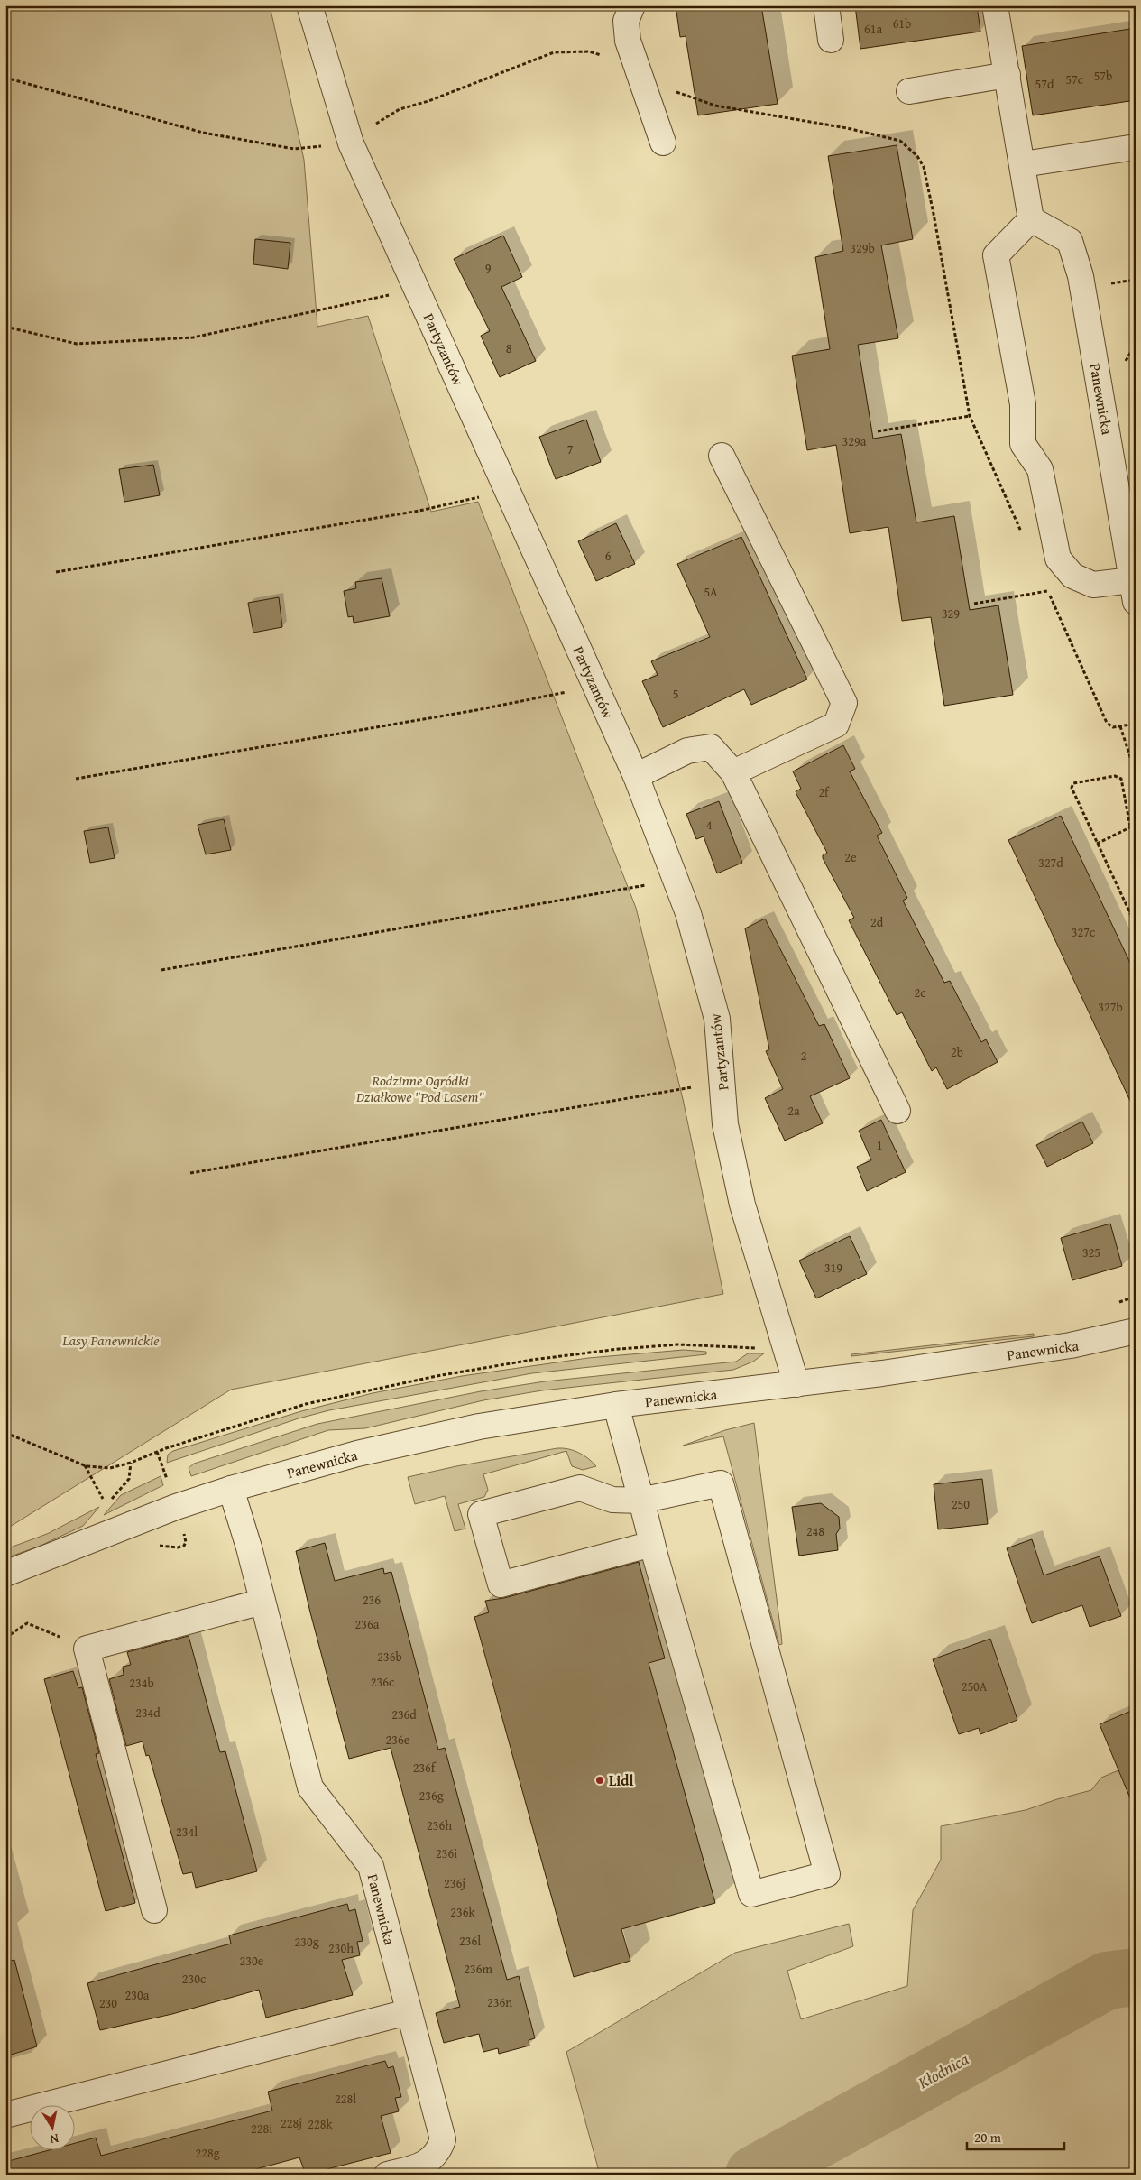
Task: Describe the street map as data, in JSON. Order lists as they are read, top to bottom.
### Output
{
  "streets": {
    "street": ["Partyzantów", "Panewnicka"]
  },
  "crossings": [
    ["Partyzantów", "Panewnicka"]
  ],
  "water": ["Kłodnica"],
  "parks": ["Rodzinne Ogródki Działkowe \"Pod Lasem\"", "Lasy Panewnickie"],
  "places": ["Lidl"],
  "house_numbers": [
    "61b",
    "61a",
    "57b",
    "57c",
    "57d",
    "329b",
    "9",
    "8",
    "329a",
    "7",
    "6",
    "5A",
    "329",
    "5",
    "2f",
    "4",
    "2e",
    "327d",
    "2d",
    "327c",
    "2c",
    "327b",
    "2b",
    "2",
    "2a",
    "1",
    "325",
    "319",
    "250",
    "248",
    "236",
    "236a",
    "236b",
    "236c",
    "234b",
    "250A",
    "234d",
    "236d",
    "236e",
    "236f",
    "236g",
    "236h",
    "234l",
    "236i",
    "236j",
    "236k",
    "236l",
    "230g",
    "230h",
    "230e",
    "236m",
    "230c",
    "230a",
    "236n",
    "230",
    "228l",
    "228j",
    "228k",
    "228i",
    "228g"
  ],
  "scale_bar": "20 m",
  "north": "bottom"
}
